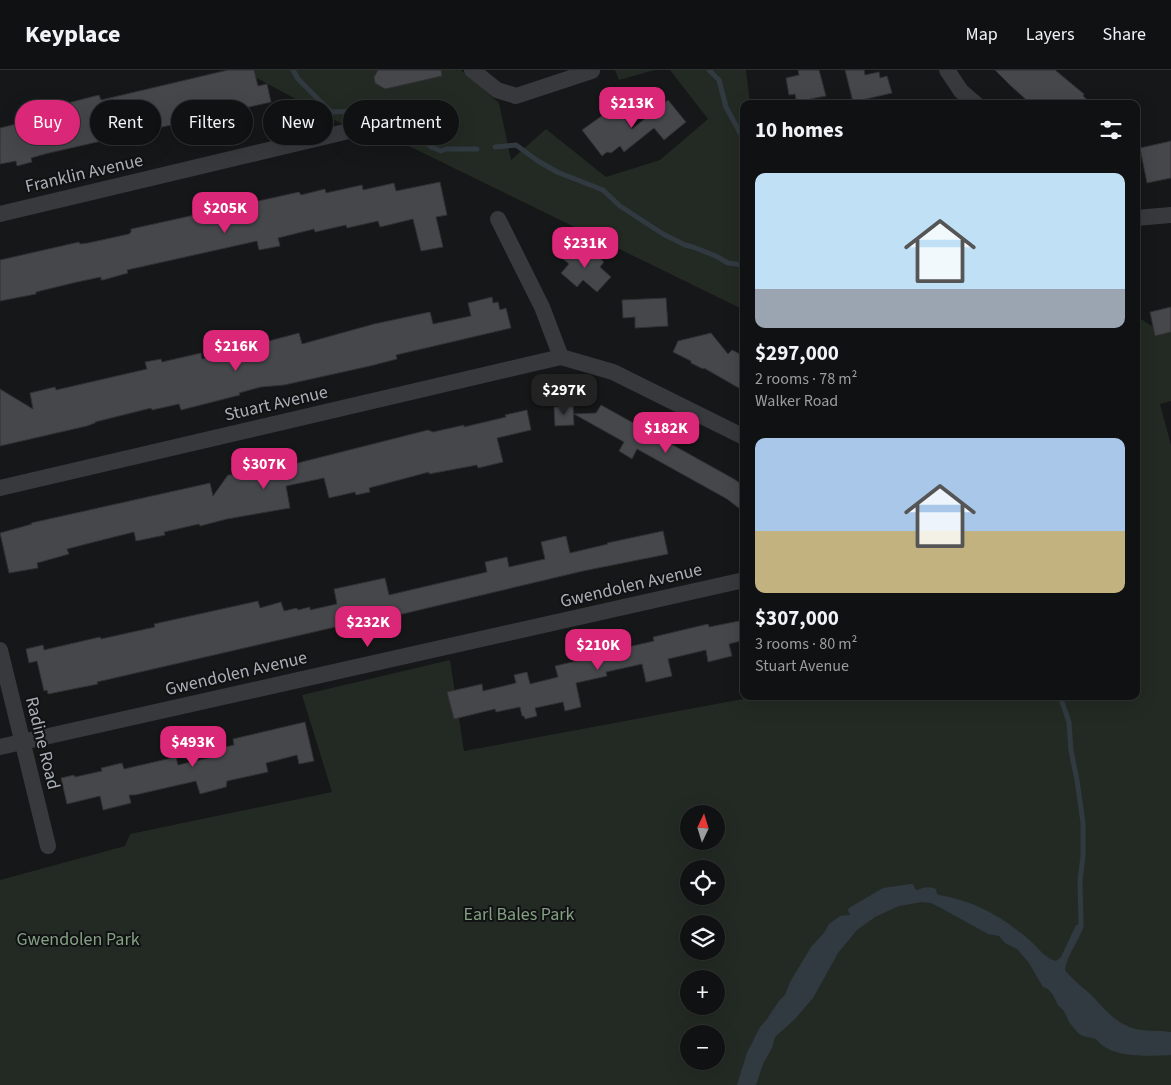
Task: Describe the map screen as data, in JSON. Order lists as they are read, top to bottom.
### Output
{
  "streets": {
    "street": [
      "Franklin Avenue",
      "Stuart Avenue",
      "Gwendolen Avenue",
      "Radine Road"
    ]
  },
  "crossings": [
    ["Gwendolen Avenue", "Radine Road"]
  ],
  "parks": ["Earl Bales Park", "Gwendolen Park"],
  "north": "top",
  "page": {
    "header": "Keyplace",
    "nav": ["Map", "Layers", "Share"],
    "price": [
      "$213K",
      "$205K",
      "$231K",
      "$216K",
      "$297K",
      "$182K",
      "$307K",
      "$232K",
      "$210K",
      "$493K"
    ],
    "chip": [
      "Buy",
      "Rent",
      "Filters",
      "New",
      "Apartment"
    ],
    "heading": "10 homes",
    "list": [
      {
        "name": "$297,000",
        "note": "2 rooms · 78 m² · Walker Road"
      },
      {
        "name": "$307,000",
        "note": "3 rooms · 80 m² · Stuart Avenue"
      }
    ],
    "map_buttons": ["+", "−"]
  }
}
